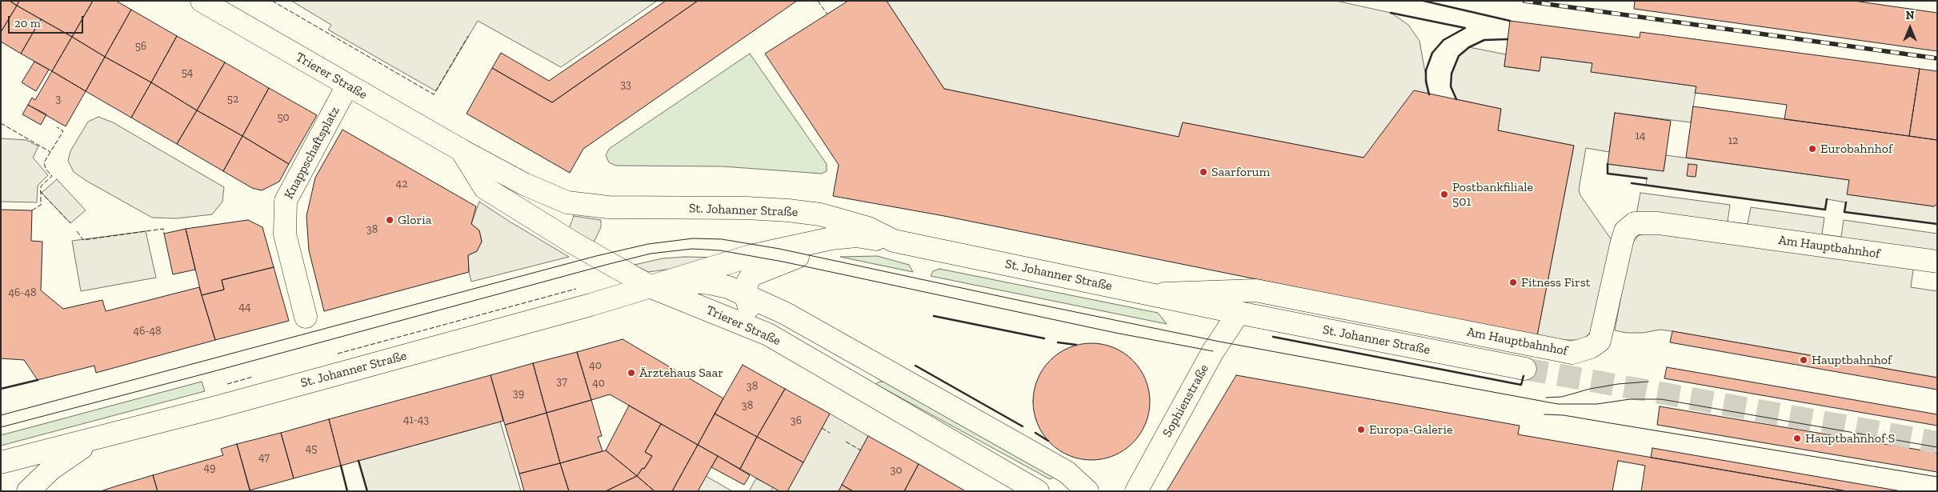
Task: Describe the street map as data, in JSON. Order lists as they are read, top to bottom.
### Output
{
  "streets": {
    "main road": [
      "Trierer Straße",
      "Knappschaftsplatz",
      "St. Johanner Straße",
      "Am Hauptbahnhof",
      "Sophienstraße"
    ]
  },
  "crossings": [
    ["Trierer Straße", "Knappschaftsplatz"],
    ["Trierer Straße", "St. Johanner Straße"],
    ["St. Johanner Straße", "Am Hauptbahnhof"],
    ["St. Johanner Straße", "Sophienstraße"]
  ],
  "places": [
    "Eurobahnhof",
    "Saarforum",
    "Postbankfiliale 501",
    "Gloria",
    "Fitness First",
    "Hauptbahnhof",
    "Ärztehaus Saar",
    "Europa-Galerie",
    "Hauptbahnhof S"
  ],
  "house_numbers": [
    "56",
    "54",
    "33",
    "3",
    "52",
    "50",
    "14",
    "12",
    "42",
    "38",
    "46-48",
    "44",
    "46-48",
    "40",
    "37",
    "40",
    "38",
    "39",
    "38",
    "41-43",
    "36",
    "45",
    "47",
    "49",
    "30"
  ],
  "scale_bar": "20 m",
  "north": "top"
}
